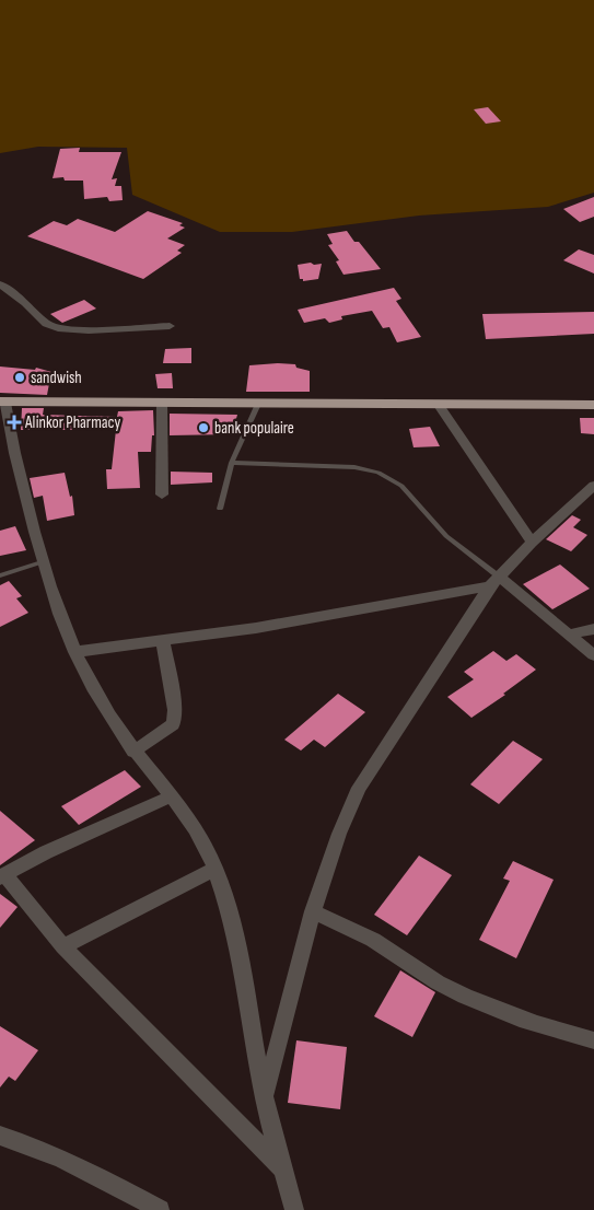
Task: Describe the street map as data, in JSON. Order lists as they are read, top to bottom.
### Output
{
  "places": {
    "other": ["sandwish", "bank populaire"],
    "health": ["Alinkor Pharmacy"]
  }
}
